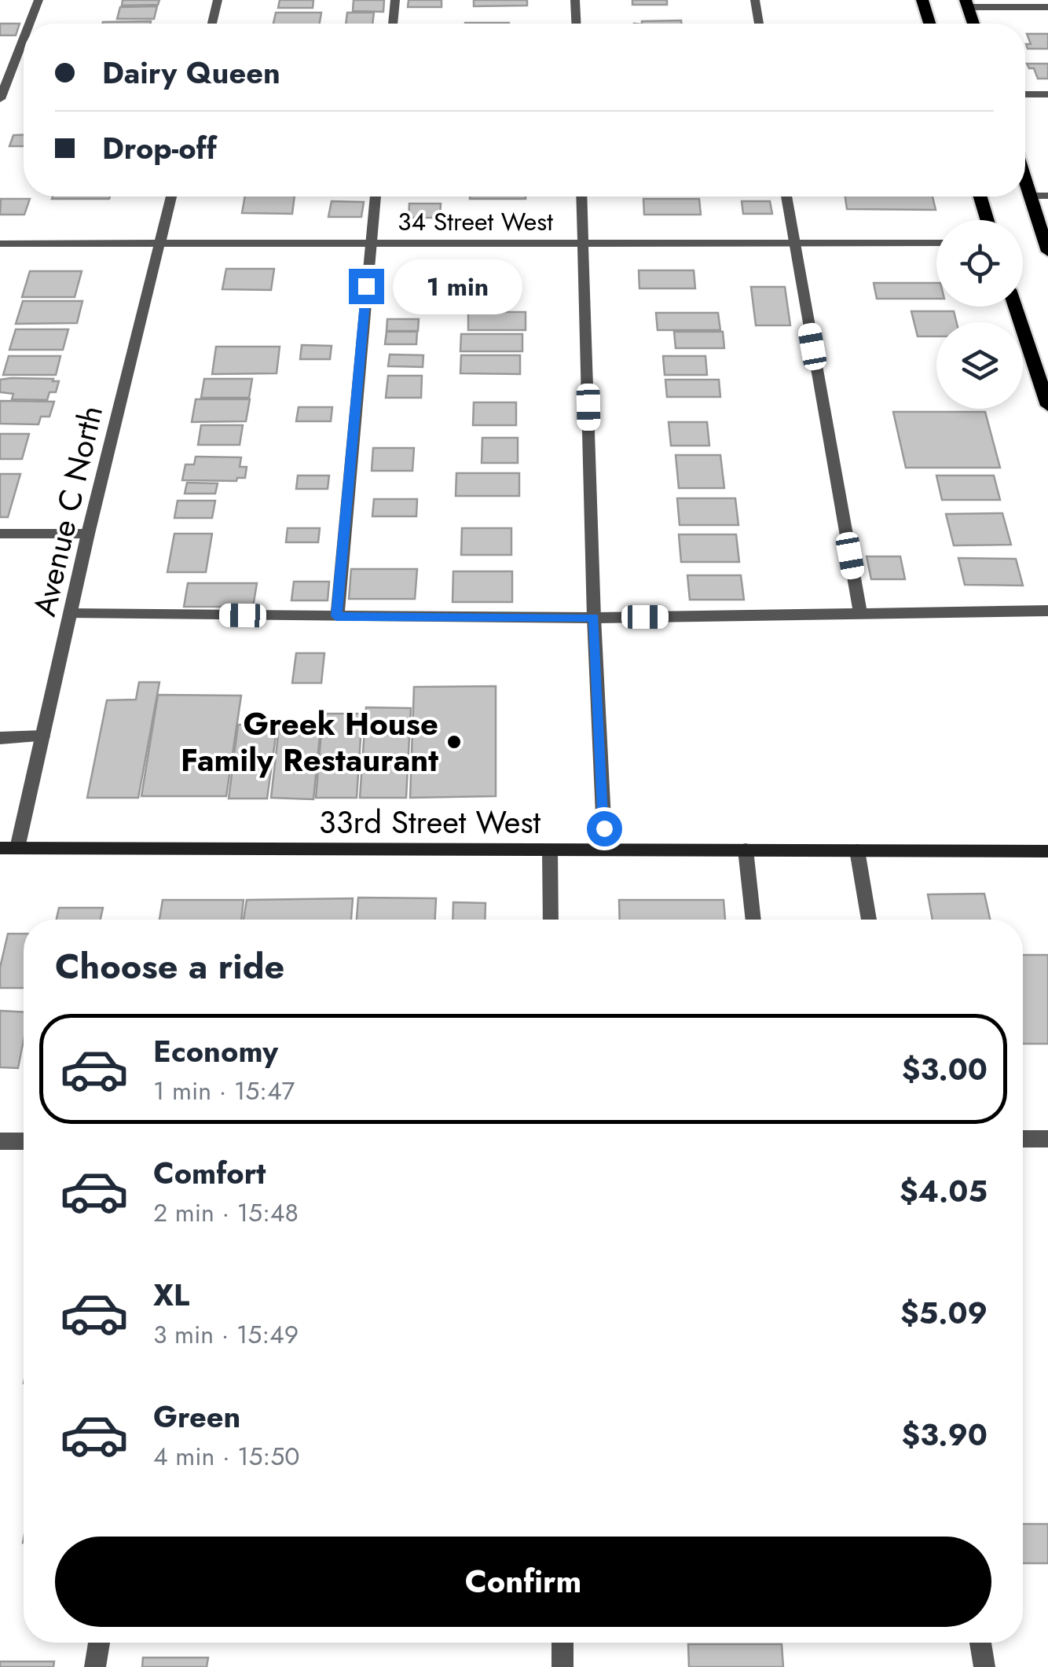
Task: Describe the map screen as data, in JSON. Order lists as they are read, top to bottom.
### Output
{
  "streets": {
    "main road": ["33rd Street West"],
    "street": ["34 Street West", "Avenue C North"]
  },
  "crossings": [
    ["34 Street West", "Avenue C North"],
    ["Avenue C North", "33rd Street West"]
  ],
  "places": ["Greek House Family Restaurant"],
  "page": {
    "banner": ["Dairy Queen", "Drop-off"],
    "bubble": "1 min",
    "heading": "Choose a ride",
    "list": [
      {
        "name": "Economy",
        "note": "1 min · 15:47",
        "value": "$3.00"
      },
      {
        "name": "Comfort",
        "note": "2 min · 15:48",
        "value": "$4.05"
      },
      {
        "name": "XL",
        "note": "3 min · 15:49",
        "value": "$5.09"
      },
      {
        "name": "Green",
        "note": "4 min · 15:50",
        "value": "$3.90"
      }
    ],
    "buttons": "Confirm"
  }
}
